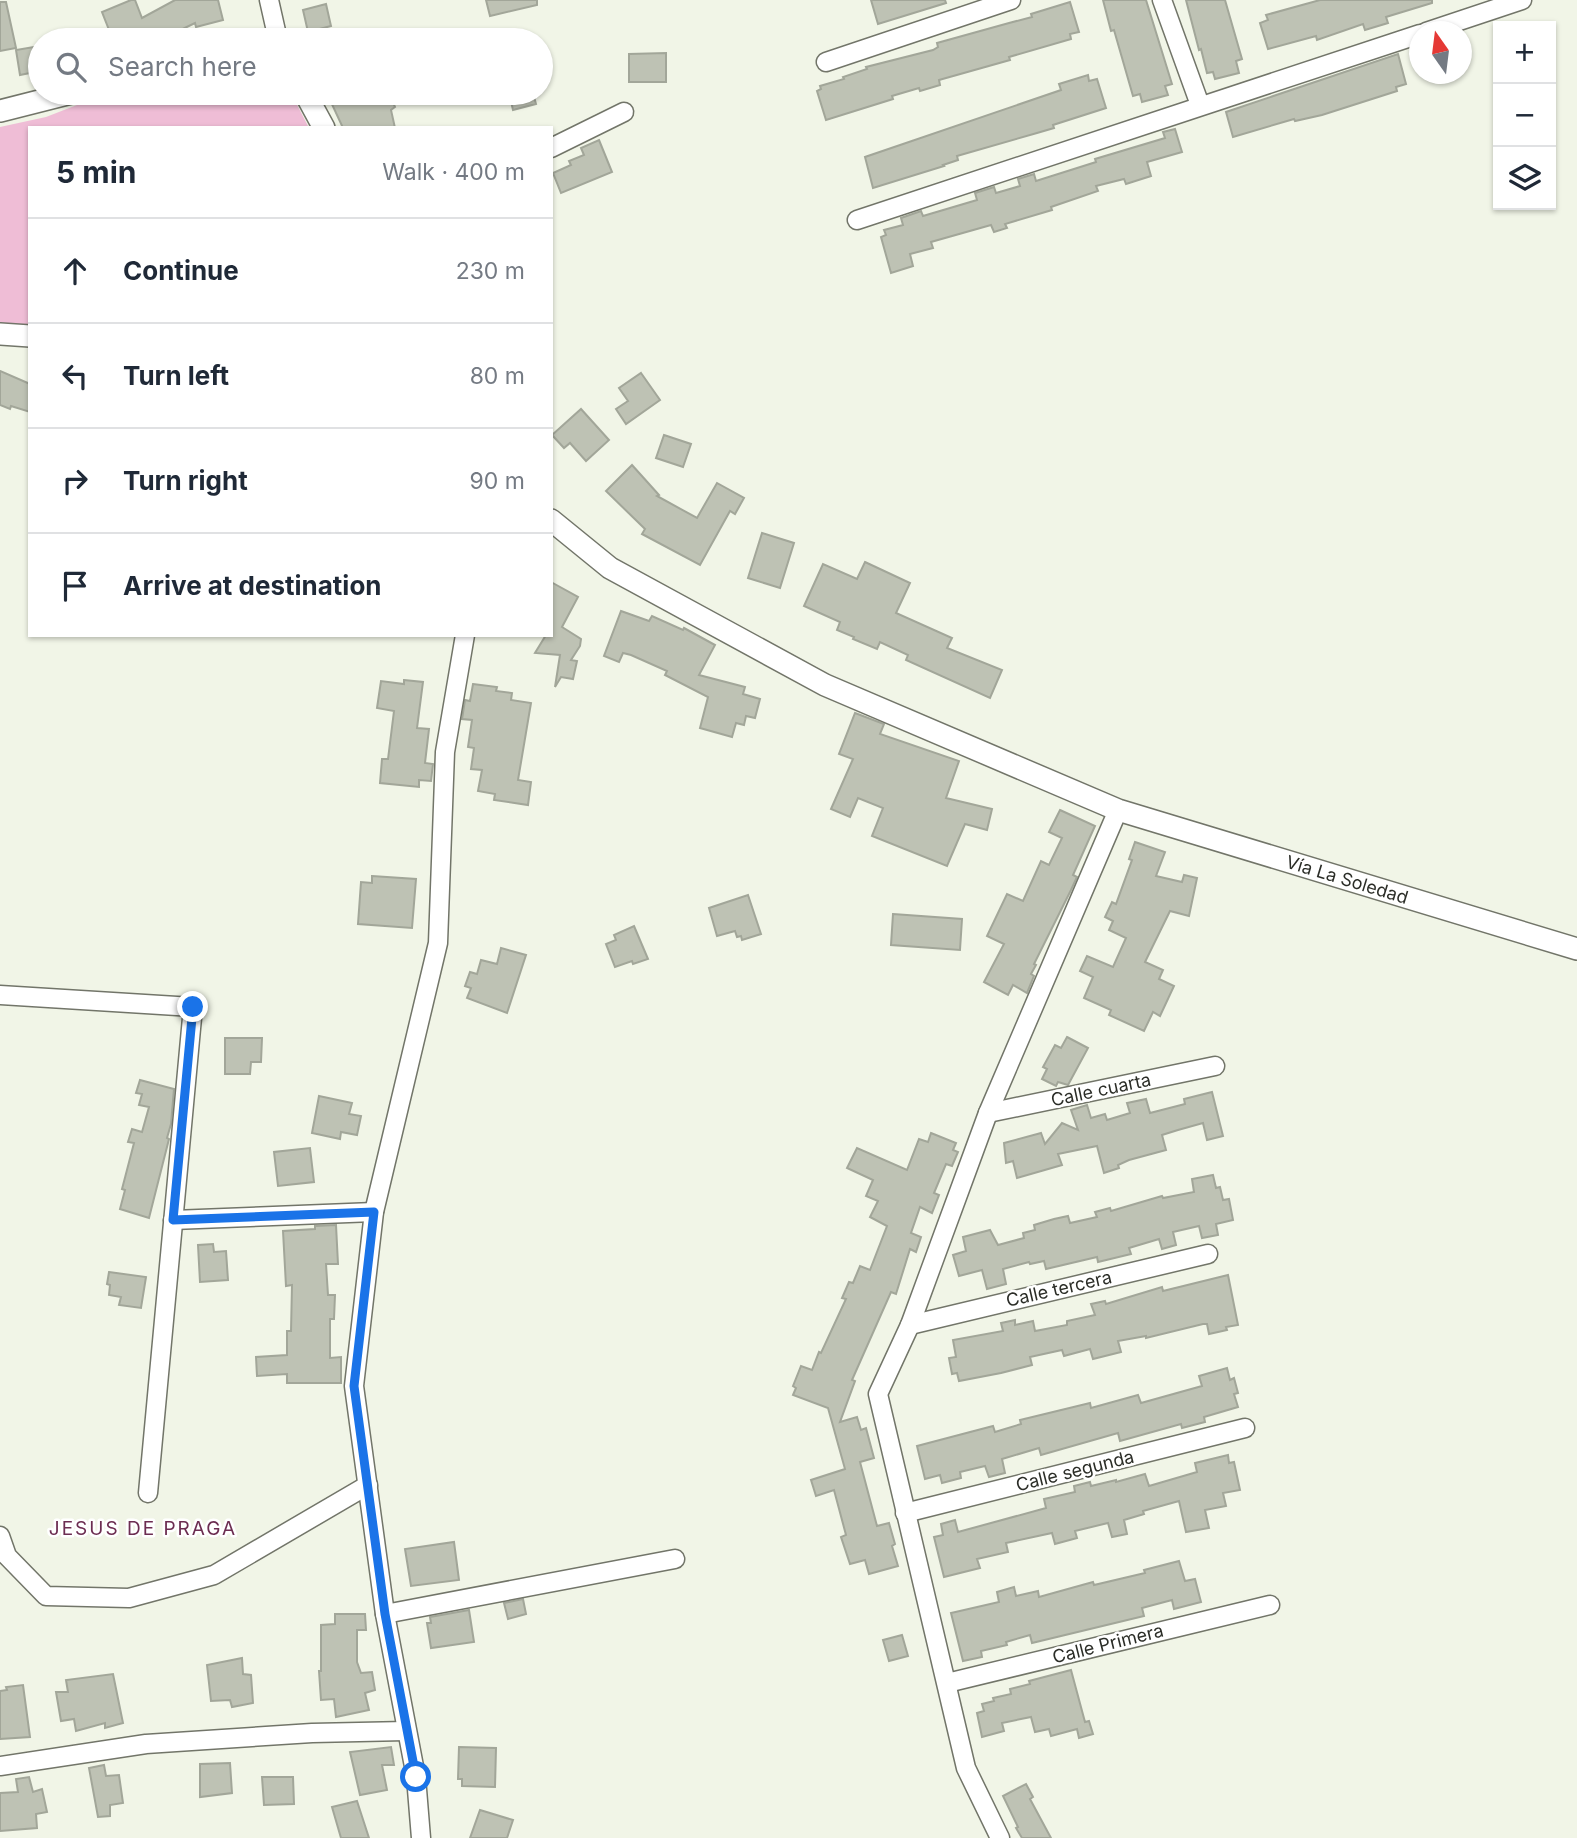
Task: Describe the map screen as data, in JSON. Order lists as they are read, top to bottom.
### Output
{
  "streets": {
    "street": [
      "Vía La Soledad",
      "Calle cuarta",
      "Calle tercera",
      "Calle segunda",
      "Calle Primera"
    ]
  },
  "districts": ["JESUS DE PRAGA"],
  "north": "top",
  "page": {
    "map_buttons": ["+", "−"],
    "search": "Search here",
    "heading": ["5 min", "Walk · 400 m"],
    "list": [
      ["Continue", "230 m"],
      ["Turn left", "80 m"],
      ["Turn right", "90 m"],
      "Arrive at destination"
    ]
  }
}
